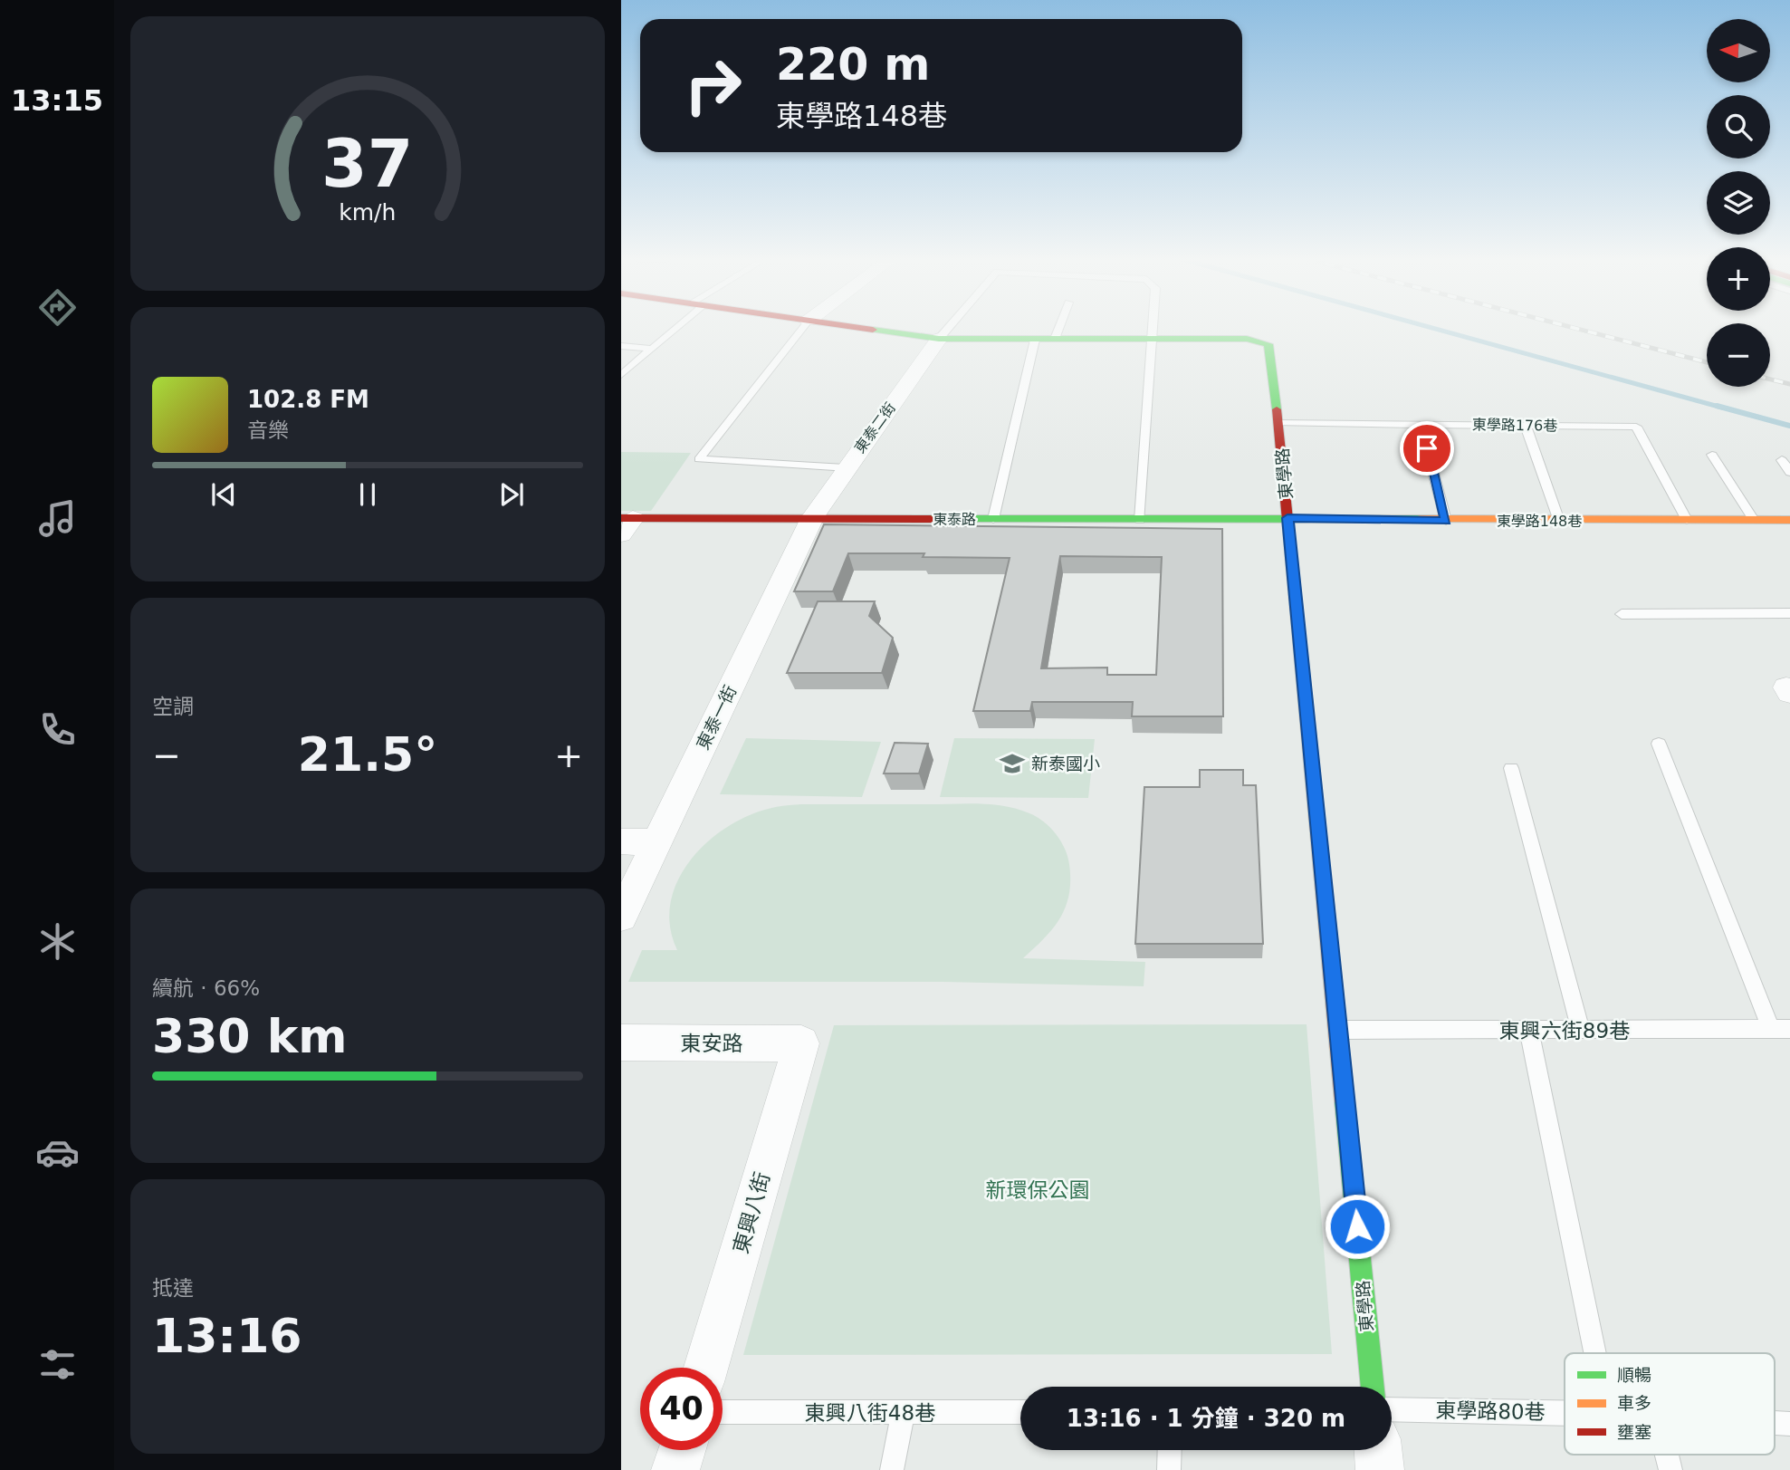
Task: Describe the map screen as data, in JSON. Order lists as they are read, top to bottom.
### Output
{
  "streets": {
    "street": [
      "東泰二街",
      "東學路",
      "東泰路",
      "東學路148巷",
      "東泰一街",
      "東安路",
      "東興八街"
    ],
    "lane": [
      "東學路176巷",
      "東興六街89巷",
      "東學路80巷",
      "東興八街48巷"
    ]
  },
  "crossings": [
    ["東學路176巷", "東學路"],
    ["東學路176巷", "東學路148巷"],
    ["東泰二街", "東泰路"],
    ["東泰二街", "東泰一街"],
    ["東學路", "東泰路"],
    ["東學路", "東學路148巷"],
    ["東學路", "東興六街89巷"],
    ["東泰路", "東學路148巷"],
    ["東泰路", "東泰一街"],
    ["東安路", "東興八街"]
  ],
  "parks": ["新環保公園"],
  "places": {
    "school or university": ["新泰國小"]
  },
  "legend": ["順暢", "車多", "壅塞"],
  "north": "left",
  "page": {
    "tabs": "13:15",
    "map_buttons": ["+", "−"],
    "turn": ["220 m", "東學路148巷"],
    "song": ["102.8 FM", "音樂"],
    "tile": [
      "空調",
      ["續航 · 66%", "330 km"],
      ["抵達", "13:16"]
    ],
    "heat": ["−", "21.5°", "+"],
    "limit": "40",
    "trip": "13:16 · 1 分鐘 · 320 m",
    "gauge": ["37", "km/h"]
  }
}
